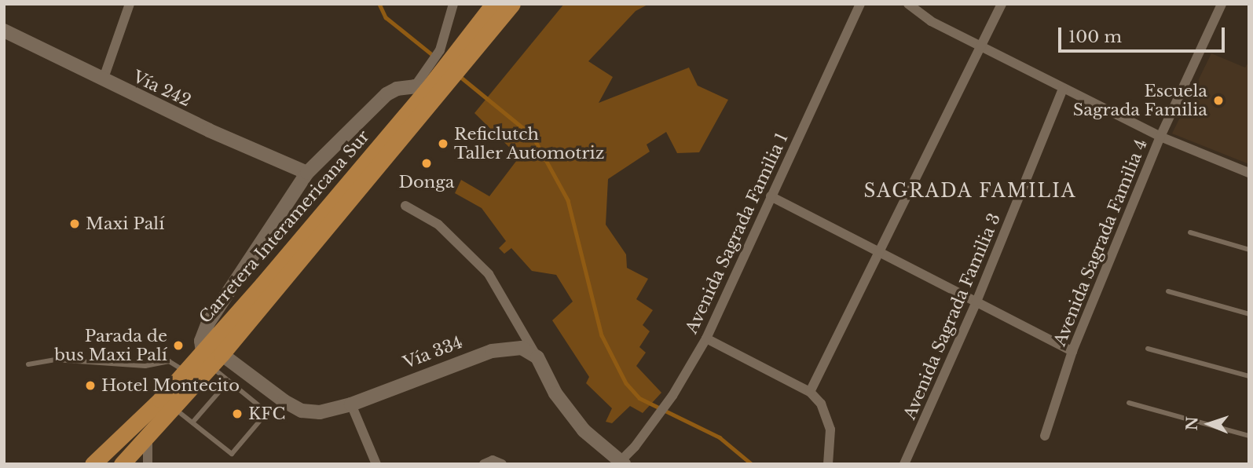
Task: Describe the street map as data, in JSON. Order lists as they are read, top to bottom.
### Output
{
  "streets": {
    "highway": ["Carretera Interamericana Sur"],
    "main road": ["Vía 242", "Vía 334"],
    "street": ["Avenida Sagrada Familia 1", "Avenida Sagrada Familia 4", "Avenida Sagrada Familia 3"]
  },
  "crossings": [
    ["Carretera Interamericana Sur", "Vía 334"]
  ],
  "districts": ["SAGRADA FAMILIA"],
  "places": [
    "Escuela Sagrada Familia",
    "Reficlutch Taller Automotriz",
    "Donga",
    "Maxi Palí",
    "Parada de bus Maxi Palí",
    "Hotel Montecito",
    "KFC"
  ],
  "scale_bar": "100 m",
  "north": "left"
}
